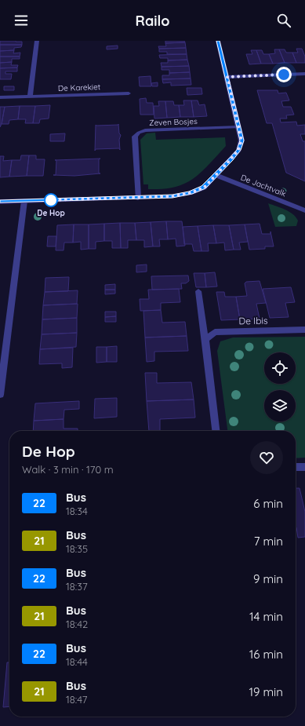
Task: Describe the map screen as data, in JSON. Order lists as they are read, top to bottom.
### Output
{
  "streets": {
    "street": [
      "De Karekiet",
      "Zeven Bosjes",
      "De Jachtvalk",
      "De Ibis"
    ]
  },
  "places": ["De Hop"],
  "lines": ["bus line 22"],
  "page": {
    "header": "Railo",
    "heading": ["De Hop", "Walk · 3 min · 170 m"],
    "list": [
      {
        "mark": "22",
        "name": "Bus",
        "note": "18:34",
        "value": "6 min"
      },
      {
        "mark": "21",
        "name": "Bus",
        "note": "18:35",
        "value": "7 min"
      },
      {
        "mark": "22",
        "name": "Bus",
        "note": "18:37",
        "value": "9 min"
      },
      {
        "mark": "21",
        "name": "Bus",
        "note": "18:42",
        "value": "14 min"
      },
      {
        "mark": "22",
        "name": "Bus",
        "note": "18:44",
        "value": "16 min"
      },
      {
        "mark": "21",
        "name": "Bus",
        "note": "18:47",
        "value": "19 min"
      }
    ]
  }
}
